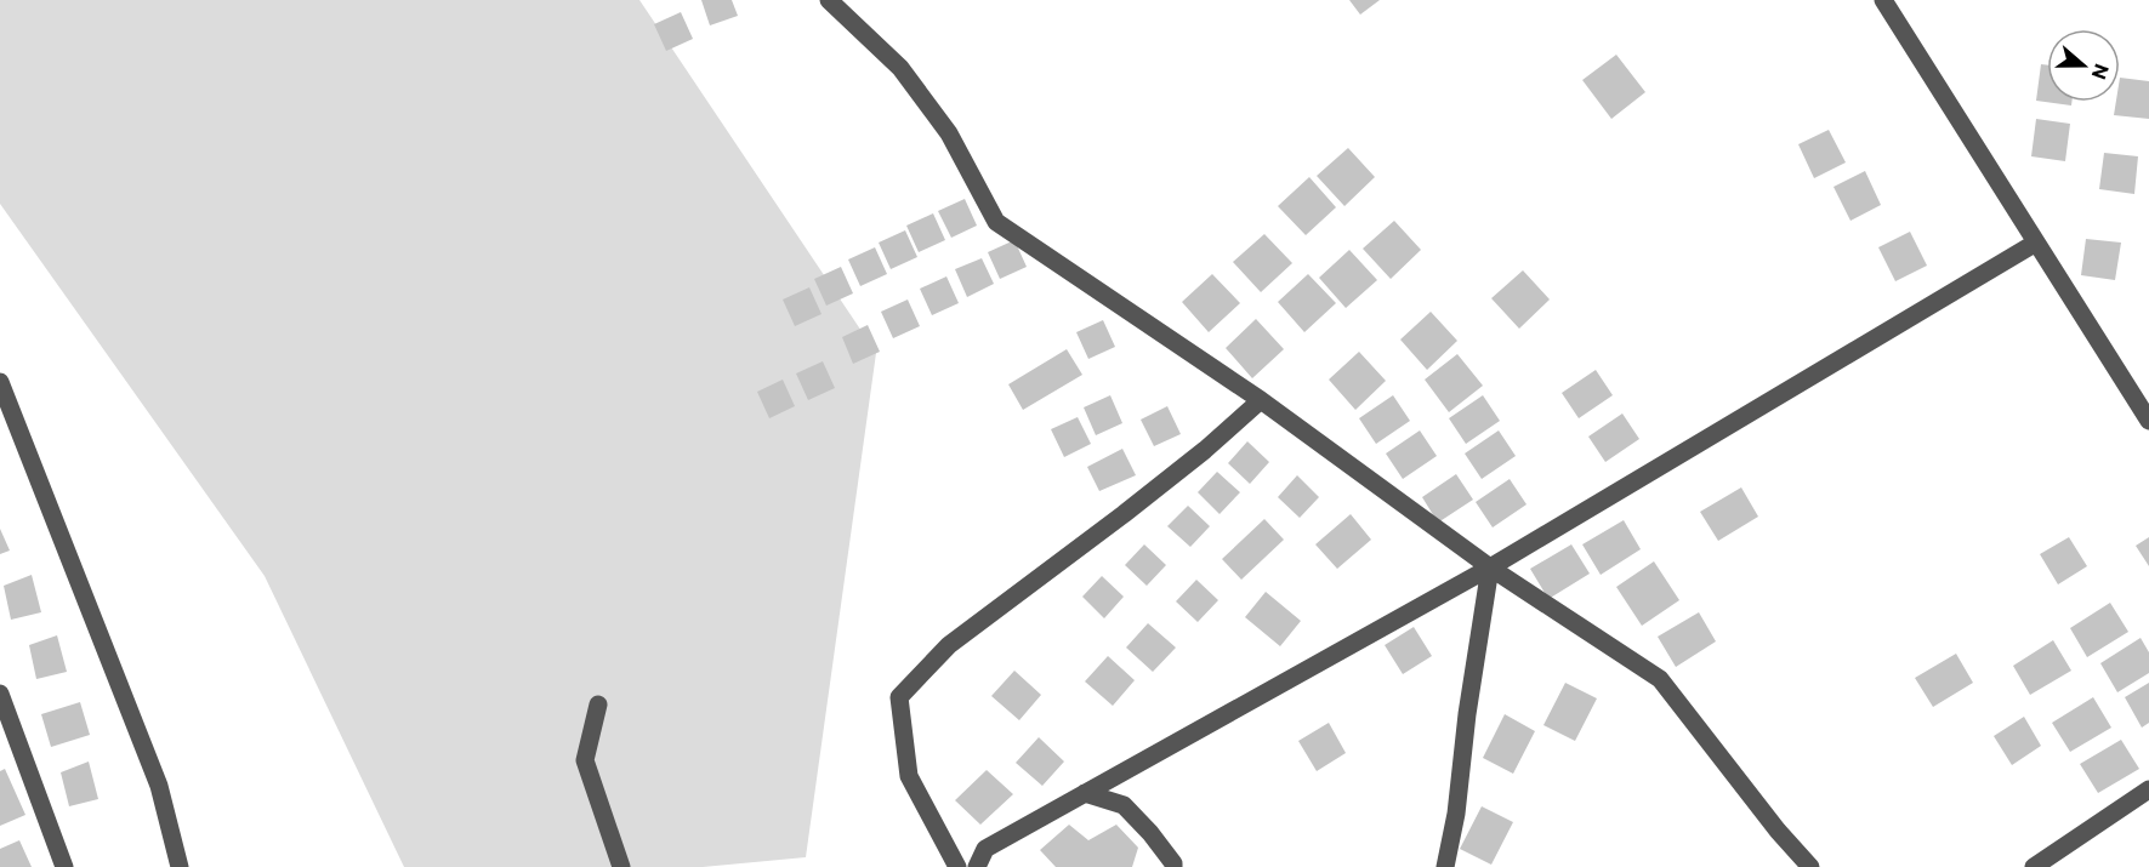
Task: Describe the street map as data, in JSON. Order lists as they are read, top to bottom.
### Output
{
  "north": "right"
}
